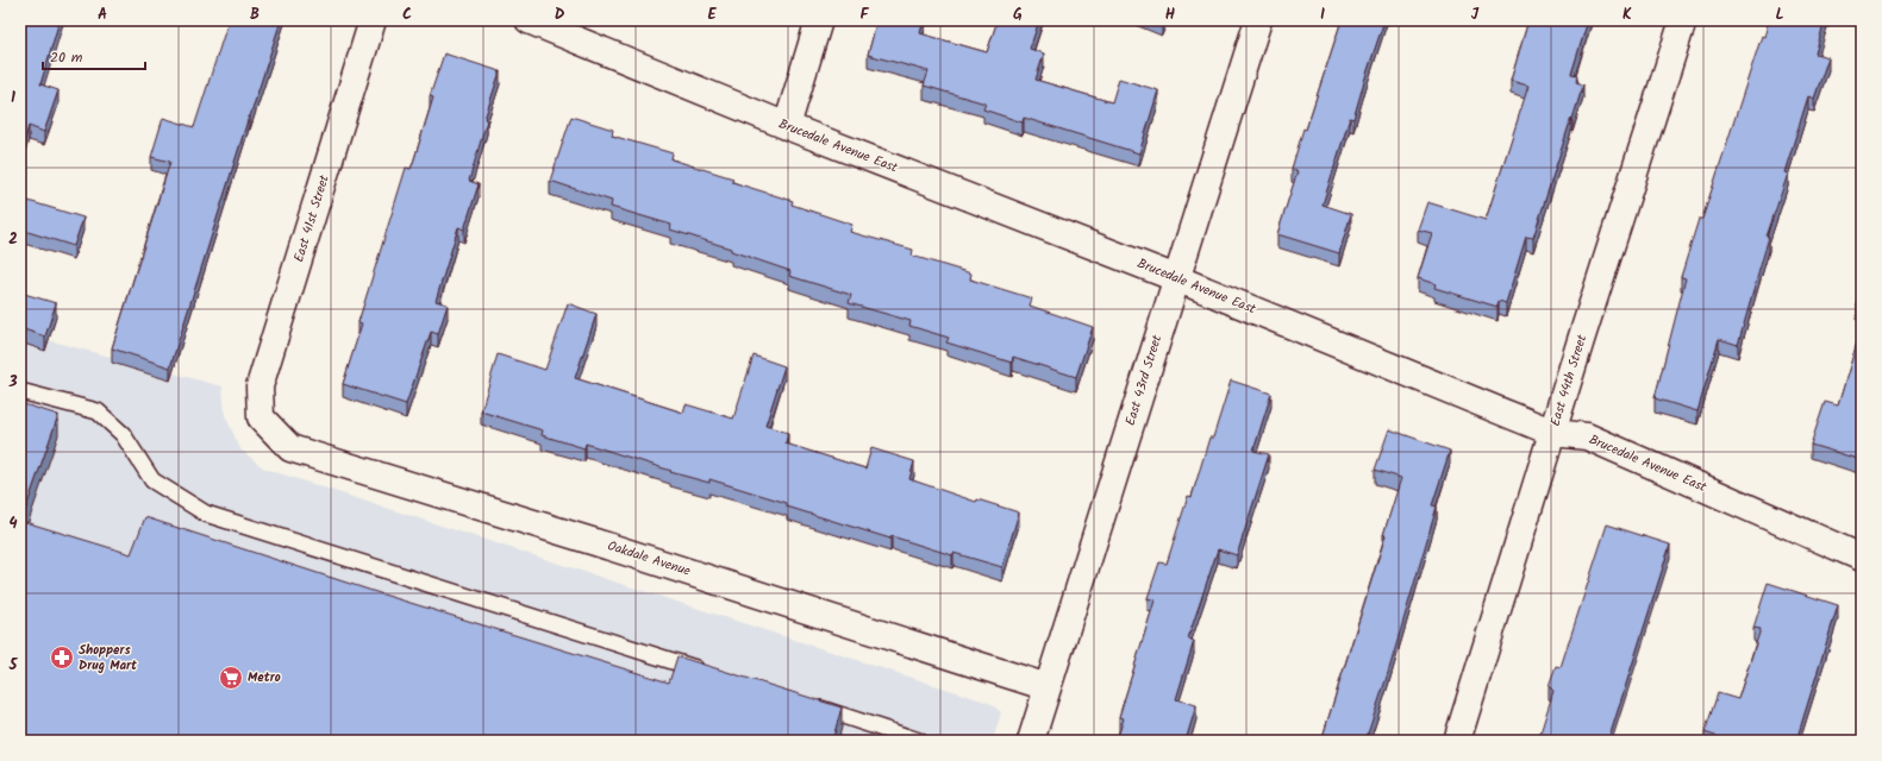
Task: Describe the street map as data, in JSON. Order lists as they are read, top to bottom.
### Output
{
  "streets": {
    "street": [
      "Brucedale Avenue East",
      "East 41st Street",
      "East 43rd Street",
      "East 44th Street",
      "Oakdale Avenue"
    ]
  },
  "crossings": [
    ["Brucedale Avenue East", "East 43rd Street"],
    ["Brucedale Avenue East", "East 44th Street"],
    ["East 41st Street", "Oakdale Avenue"],
    ["East 43rd Street", "Oakdale Avenue"]
  ],
  "places": {
    "pharmacy": ["Shoppers Drug Mart"],
    "supermarket": ["Metro"]
  },
  "scale_bar": "20 m",
  "grid": {
    "columns": [
      "A",
      "B",
      "C",
      "D",
      "E",
      "F",
      "G",
      "H",
      "I",
      "J",
      "K",
      "L"
    ],
    "rows": [
      "1",
      "2",
      "3",
      "4",
      "5"
    ]
  }
}
